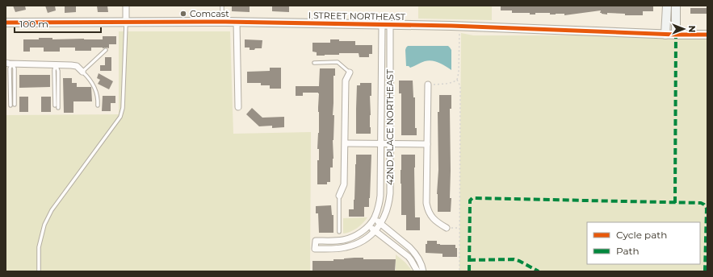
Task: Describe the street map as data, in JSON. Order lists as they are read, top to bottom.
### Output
{
  "streets": {
    "street": ["I STREET NORTHEAST", "42ND PLACE NORTHEAST"]
  },
  "crossings": [
    ["I STREET NORTHEAST", "42ND PLACE NORTHEAST"]
  ],
  "places": ["Comcast"],
  "legend": ["Cycle path", "Path"],
  "scale_bar": "100 m",
  "north": "right"
}
